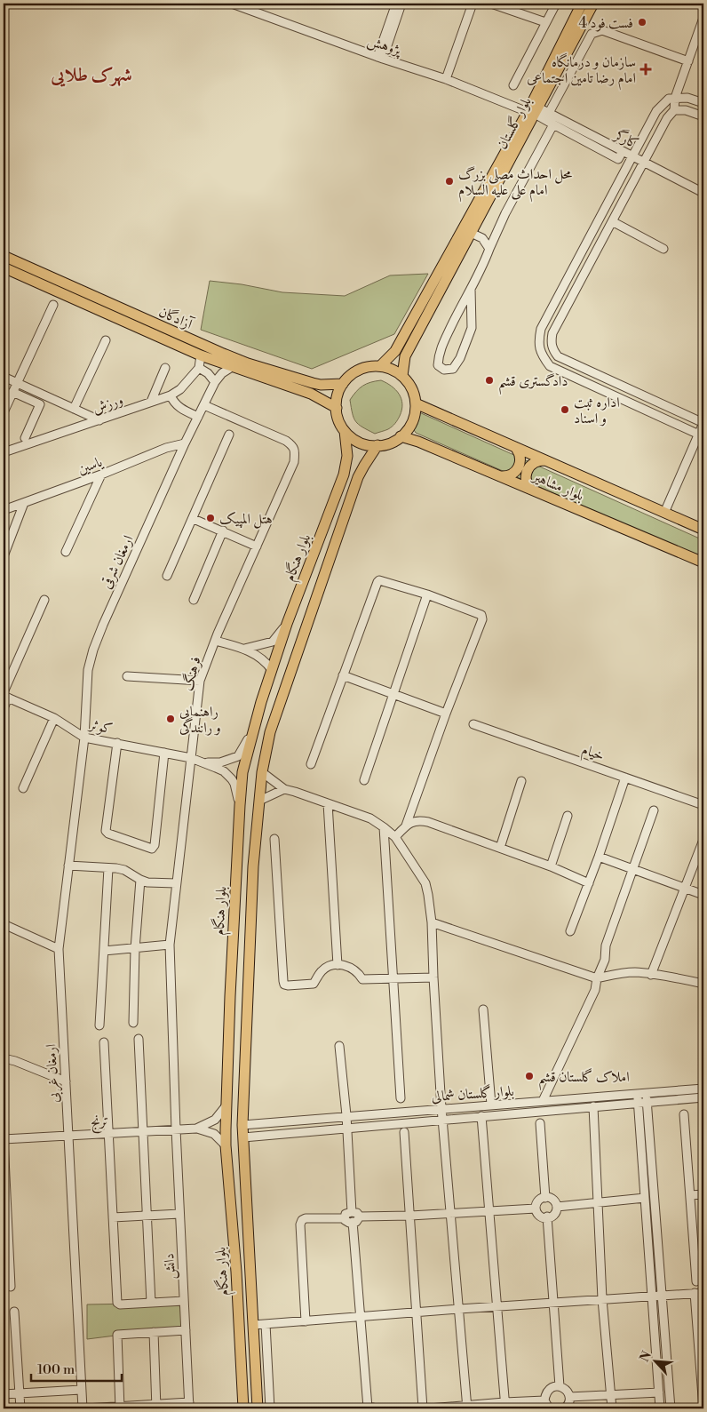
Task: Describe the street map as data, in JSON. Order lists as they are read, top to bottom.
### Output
{
  "streets": {
    "main road": [
      "بلوار گلستان",
      "آزادگان",
      "بلوار مشاهیر",
      "بلوار هنگام"
    ],
    "street": [
      "پژوهش",
      "کارگر",
      "ورزش",
      "یاسین",
      "ارمغان شرقی",
      "فرهنگ",
      "کوثر",
      "خیام",
      "ارمغان غربی",
      "بلوار گلستان شمالی",
      "ترنج",
      "دانش"
    ]
  },
  "crossings": [
    ["پژوهش", "بلوار گلستان"],
    ["پژوهش", "کارگر"],
    ["بلوار گلستان", "کارگر"],
    ["بلوار گلستان", "آزادگان"],
    ["بلوار گلستان", "بلوار مشاهیر"],
    ["بلوار گلستان", "بلوار هنگام"],
    ["آزادگان", "بلوار مشاهیر"],
    ["آزادگان", "بلوار هنگام"],
    ["یاسین", "ارمغان شرقی"],
    ["بلوار مشاهیر", "بلوار هنگام"],
    ["بلوار هنگام", "کوثر"],
    ["بلوار هنگام", "بلوار گلستان شمالی"],
    ["ارمغان شرقی", "فرهنگ"],
    ["ارمغان شرقی", "کوثر"],
    ["ارمغان شرقی", "ارمغان غربی"],
    ["فرهنگ", "کوثر"],
    ["فرهنگ", "ترنج"],
    ["فرهنگ", "دانش"],
    ["کوثر", "ارمغان غربی"],
    ["ارمغان غربی", "ترنج"],
    ["ارمغان غربی", "دانش"],
    ["ترنج", "دانش"]
  ],
  "districts": ["شهرک طلایی"],
  "places": {
    "other": [
      "فست فود 4",
      "محل احداث مصلی بزرگ امام علی علیه السلام",
      "دادگستری قشم",
      "اداره ثبت و اسناد",
      "هتل المپیک",
      "راهنمایی و رانندگی",
      "املاک گلستان قشم"
    ],
    "health": ["سازمان و درمانگاه امام رضا تامین اجتماعی"]
  },
  "scale_bar": "100 m",
  "north": "top left"
}
